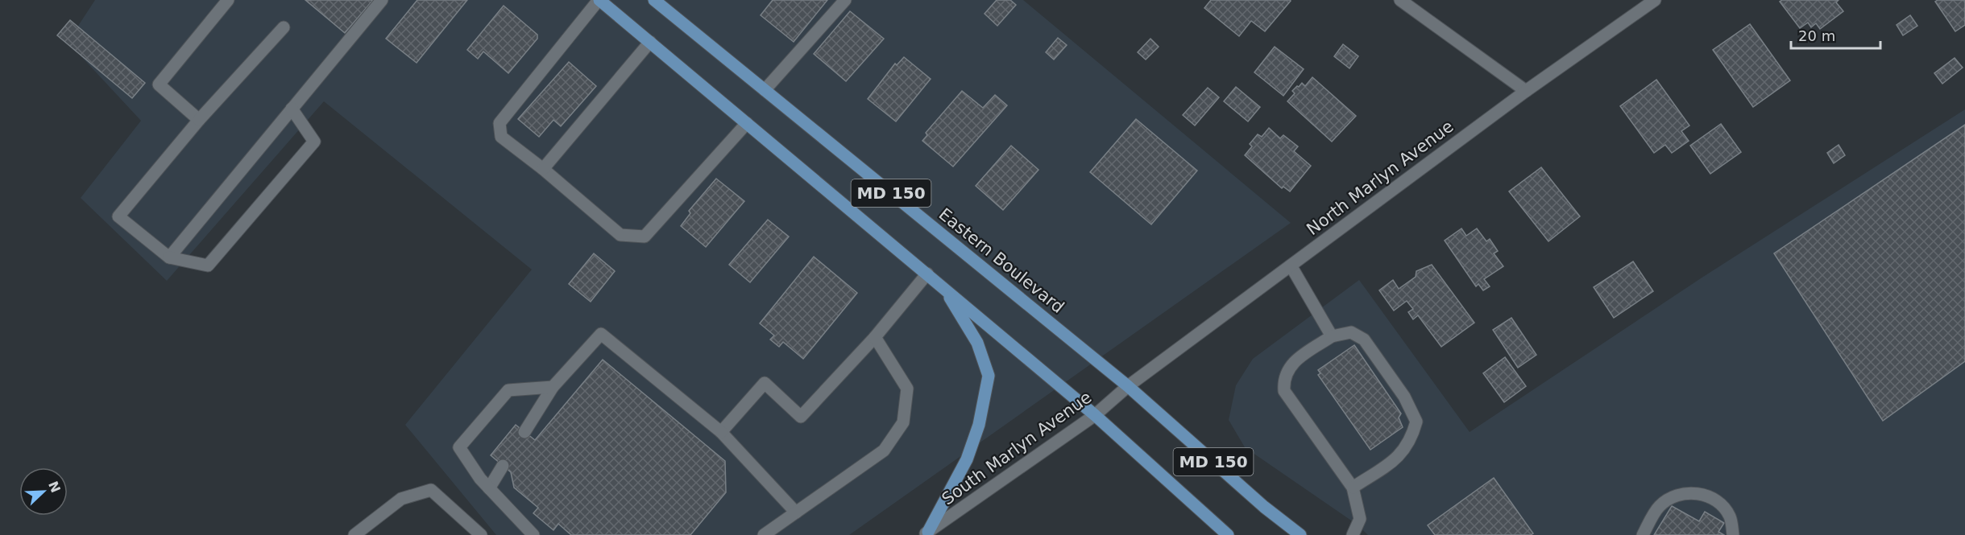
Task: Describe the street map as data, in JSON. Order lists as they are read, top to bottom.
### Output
{
  "streets": {
    "main road": ["MD 150", "Eastern Boulevard"],
    "street": ["North Marlyn Avenue", "South Marlyn Avenue"]
  },
  "crossings": [
    ["North Marlyn Avenue", "Eastern Boulevard"],
    ["North Marlyn Avenue", "South Marlyn Avenue"],
    ["MD 150", "South Marlyn Avenue"],
    ["Eastern Boulevard", "South Marlyn Avenue"]
  ],
  "scale_bar": "20 m",
  "north": "top right"
}
